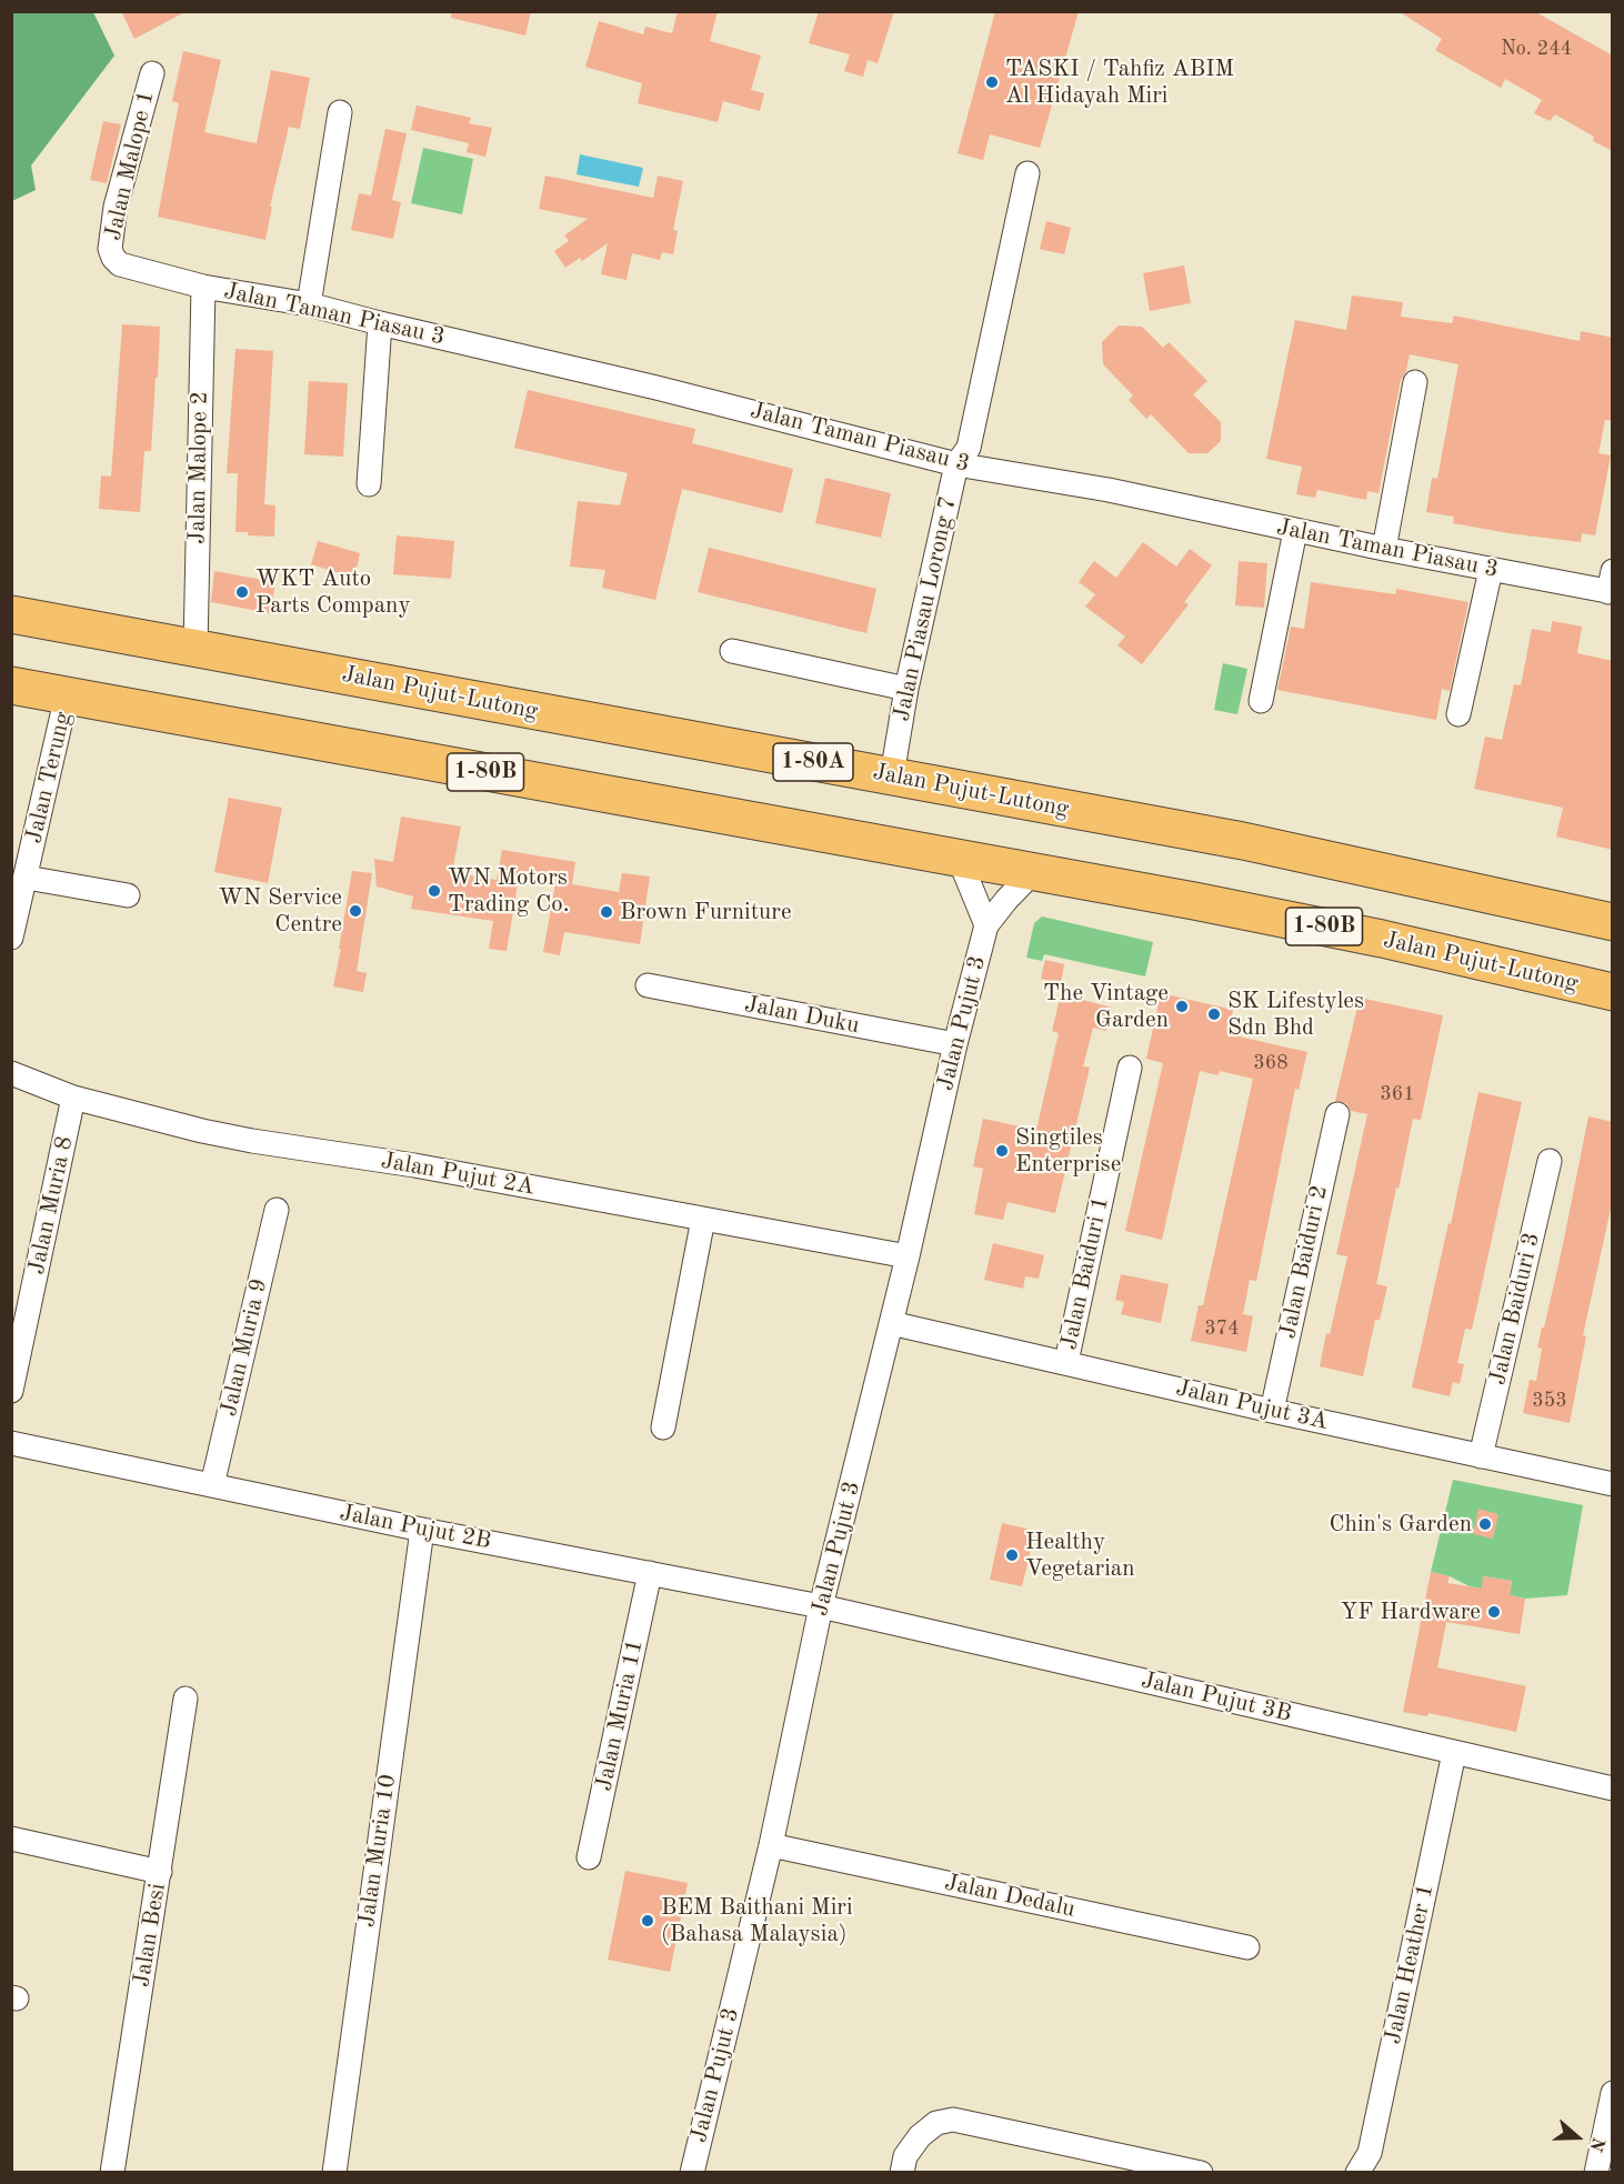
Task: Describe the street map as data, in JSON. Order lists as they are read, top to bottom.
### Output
{
  "streets": {
    "highway": ["Jalan Pujut-Lutong", "1-80A", "1-80B"],
    "street": [
      "Jalan Malope 1",
      "Jalan Taman Piasau 3",
      "Jalan Malope 2",
      "Jalan Piasau Lorong 7",
      "Jalan Terung",
      "Jalan Duku",
      "Jalan Pujut 3",
      "Jalan Pujut 2A",
      "Jalan Muria 8",
      "Jalan Baiduri 2",
      "Jalan Baiduri 1",
      "Jalan Baiduri 3",
      "Jalan Muria 9",
      "Jalan Pujut 3A",
      "Jalan Pujut 2B",
      "Jalan Pujut 3B",
      "Jalan Muria 11",
      "Jalan Muria 10",
      "Jalan Dedalu",
      "Jalan Besi",
      "Jalan Heather 1"
    ]
  },
  "crossings": [
    ["Jalan Malope 1", "Jalan Taman Piasau 3"],
    ["Jalan Taman Piasau 3", "Jalan Malope 2"],
    ["Jalan Taman Piasau 3", "Jalan Piasau Lorong 7"],
    ["Jalan Malope 2", "Jalan Pujut-Lutong"],
    ["Jalan Piasau Lorong 7", "Jalan Pujut-Lutong"],
    ["Jalan Pujut-Lutong", "Jalan Terung"],
    ["Jalan Pujut-Lutong", "Jalan Pujut 3"],
    ["Jalan Duku", "Jalan Pujut 3"],
    ["Jalan Pujut 3", "Jalan Pujut 2A"],
    ["Jalan Pujut 3", "Jalan Pujut 3A"],
    ["Jalan Pujut 3", "Jalan Pujut 2B"],
    ["Jalan Pujut 3", "Jalan Pujut 3B"],
    ["Jalan Pujut 3", "Jalan Dedalu"],
    ["Jalan Pujut 2A", "Jalan Muria 8"],
    ["Jalan Baiduri 2", "Jalan Pujut 3A"],
    ["Jalan Baiduri 1", "Jalan Pujut 3A"],
    ["Jalan Baiduri 3", "Jalan Pujut 3A"],
    ["Jalan Muria 9", "Jalan Pujut 2B"],
    ["Jalan Pujut 2B", "Jalan Pujut 3B"],
    ["Jalan Pujut 2B", "Jalan Muria 11"],
    ["Jalan Pujut 2B", "Jalan Muria 10"],
    ["Jalan Pujut 3B", "Jalan Heather 1"]
  ],
  "places": [
    "TASKI / Tahfiz ABIM Al Hidayah Miri",
    "WKT Auto Parts Company",
    "WN Motors Trading Co.",
    "WN Service Centre",
    "Brown Furniture",
    "The Vintage Garden",
    "SK Lifestyles Sdn Bhd",
    "Singtiles Enterprise",
    "Chin's Garden",
    "Healthy Vegetarian",
    "YF Hardware",
    "BEM Baithani Miri (Bahasa Malaysia)"
  ],
  "house_numbers": [
    "No. 244",
    "368",
    "361",
    "374",
    "353"
  ],
  "north": "right"
}
